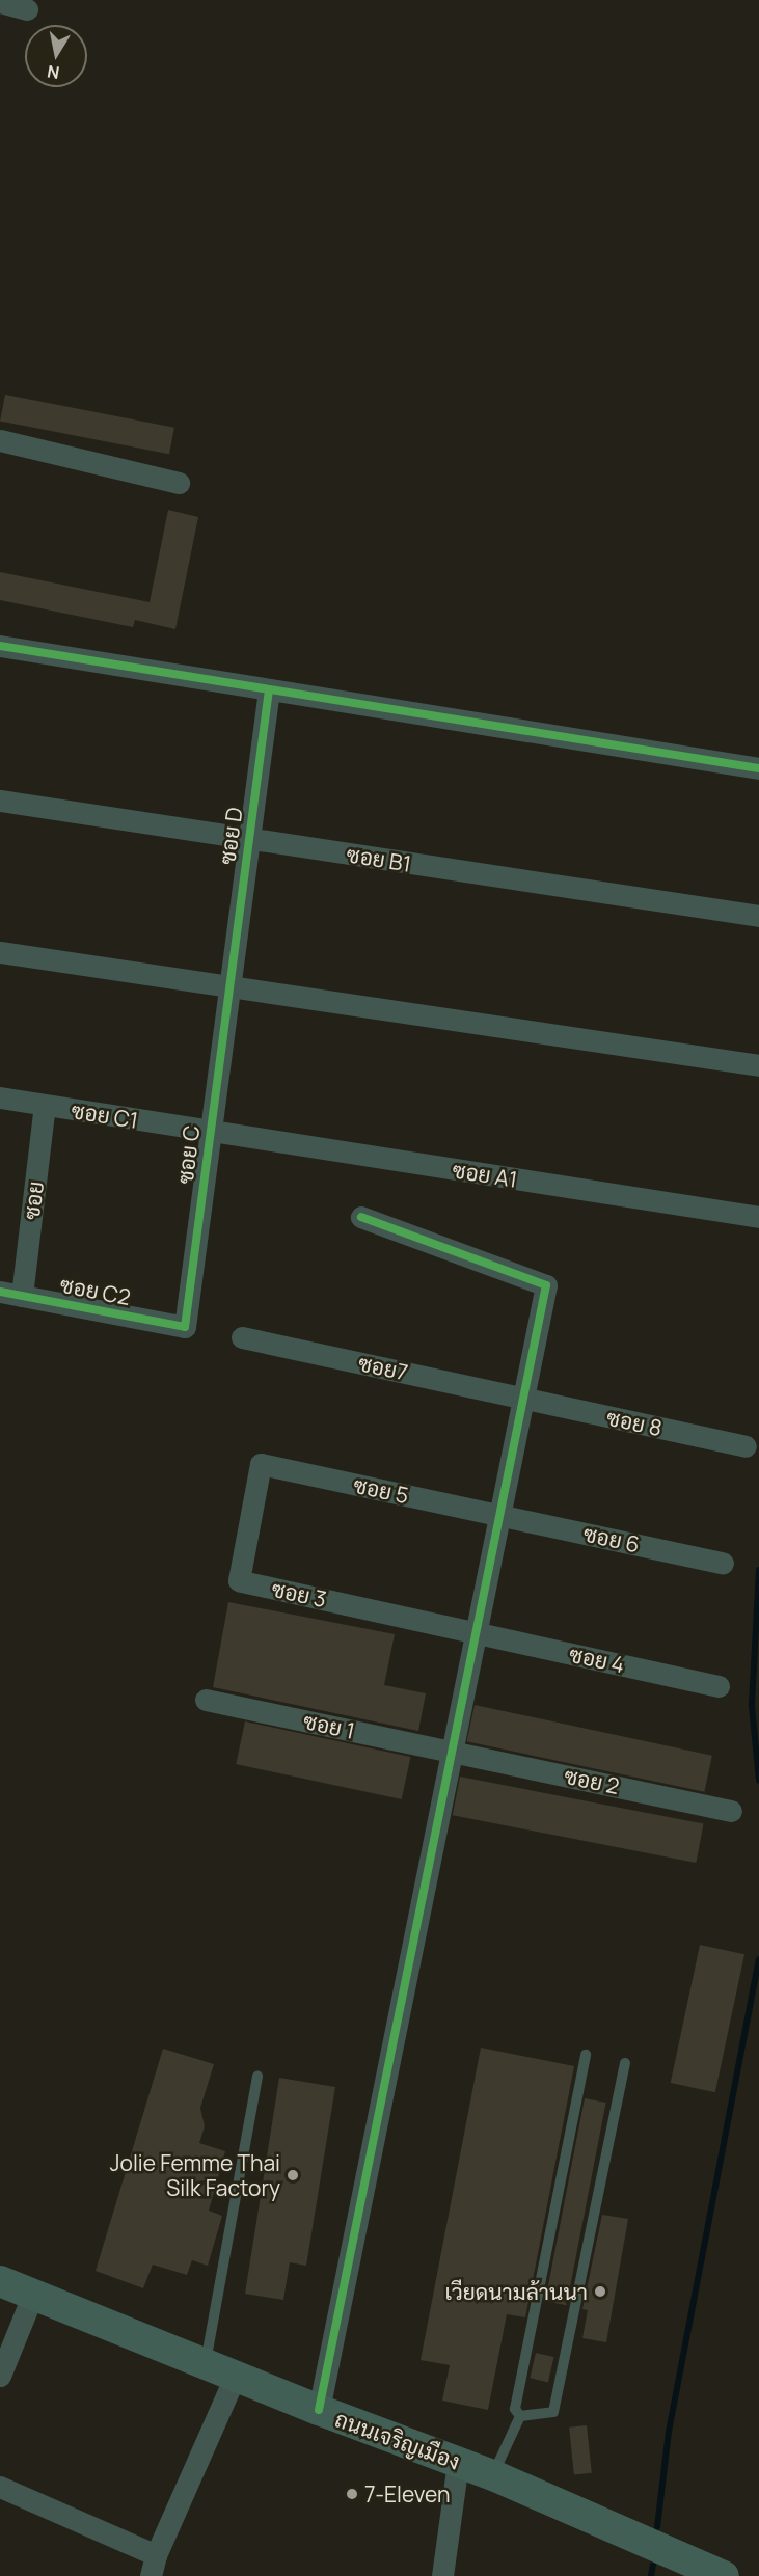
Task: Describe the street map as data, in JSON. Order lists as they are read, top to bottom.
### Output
{
  "streets": {
    "main road": ["ถนนเจริญเมือง"],
    "street": [
      "ซอย D",
      "ซอย B1",
      "ซอย C1",
      "ซอย C",
      "ซอย A1",
      "ซอย",
      "ซอย C2",
      "ซอย7",
      "ซอย 8",
      "ซอย 5",
      "ซอย 6",
      "ซอย 3",
      "ซอย 4",
      "ซอย 1",
      "ซอย 2"
    ]
  },
  "crossings": [
    ["ซอย D", "ซอย B1"],
    ["ซอย D", "ซอย C"],
    ["ซอย C1", "ซอย C"],
    ["ซอย C1", "ซอย A1"],
    ["ซอย C1", "ซอย"],
    ["ซอย C", "ซอย A1"],
    ["ซอย C", "ซอย C2"],
    ["ซอย", "ซอย C2"],
    ["ซอย7", "ซอย 8"],
    ["ซอย 5", "ซอย 6"],
    ["ซอย 5", "ซอย 3"],
    ["ซอย 3", "ซอย 4"],
    ["ซอย 1", "ซอย 2"]
  ],
  "places": ["Jolie Femme Thai Silk Factory", "เวียดนามล้านนา", "7-Eleven"],
  "north": "bottom"
}
